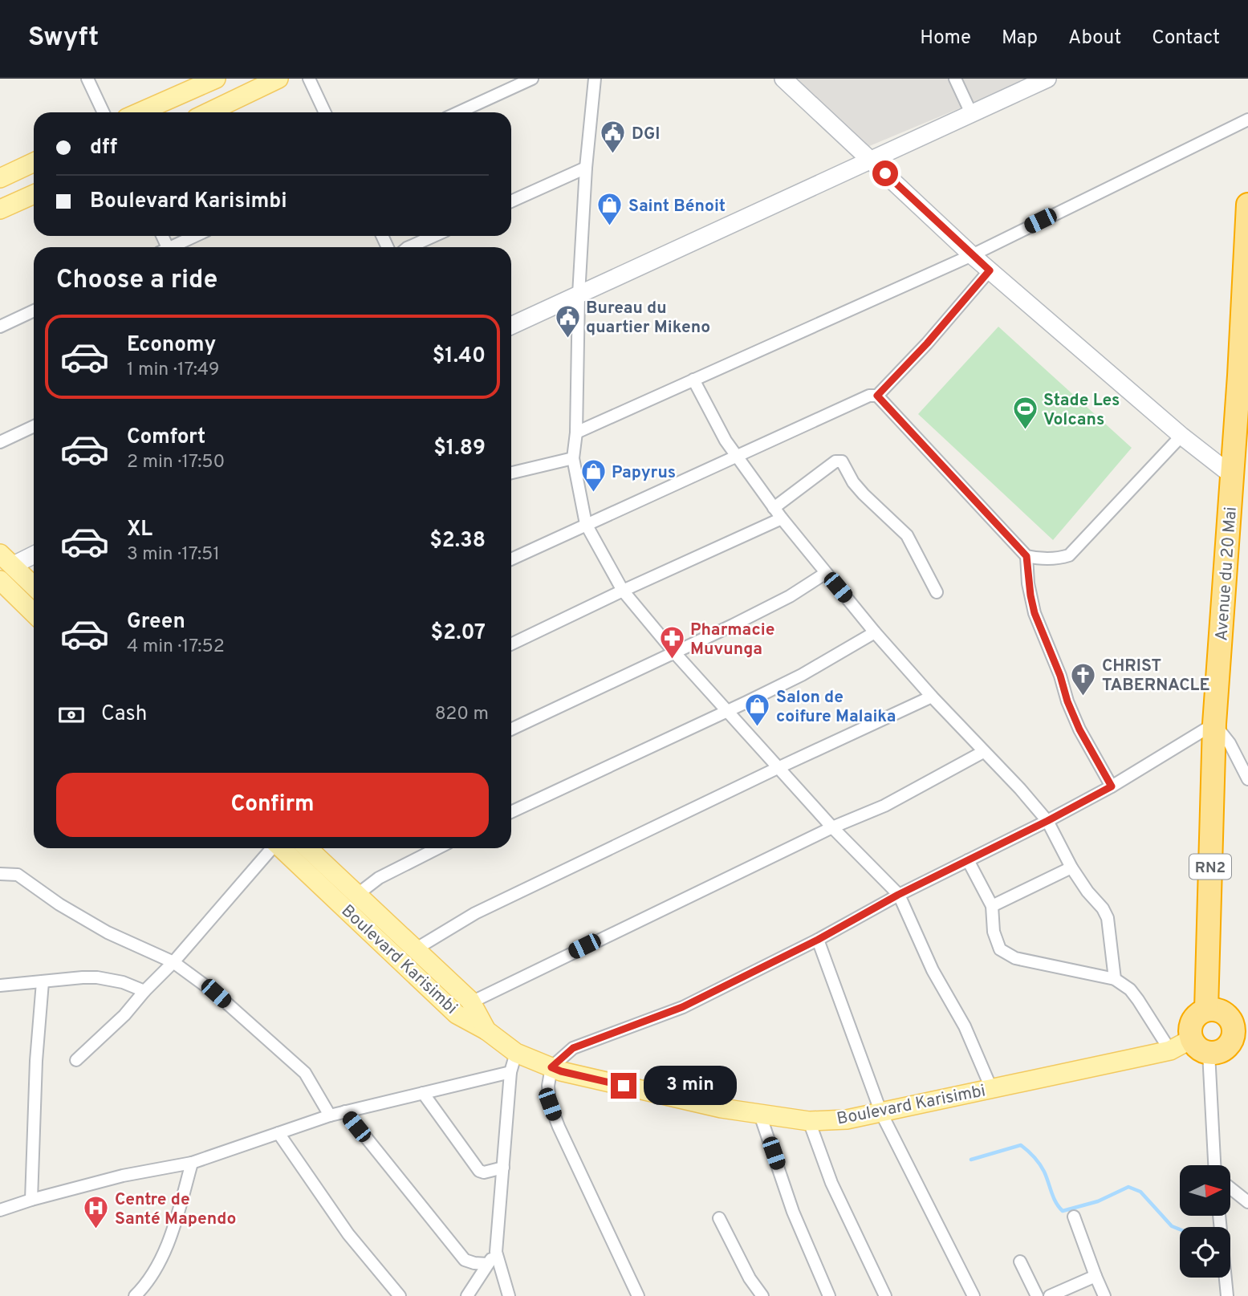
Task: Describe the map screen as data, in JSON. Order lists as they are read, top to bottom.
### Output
{
  "streets": {
    "highway": ["Avenue du 20 Mai", "RN2"],
    "main road": ["Boulevard Karisimbi"]
  },
  "crossings": [
    ["Avenue du 20 Mai", "Boulevard Karisimbi"]
  ],
  "places": {
    "public building": ["DGI", "Bureau du quartier Mikeno"],
    "shop": ["Saint Bénoit", "Papyrus", "Salon de coifure Malaika"],
    "sports": ["Stade Les Volcans"],
    "pharmacy": ["Pharmacie Muvunga"],
    "church": ["CHRIST TABERNACLE"],
    "hospital": ["Centre de Santé Mapendo"]
  },
  "north": "right",
  "page": {
    "header": "Swyft",
    "nav": [
      "Home",
      "Map",
      "About",
      "Contact"
    ],
    "banner": ["dff", "Boulevard Karisimbi"],
    "heading": "Choose a ride",
    "list": [
      {
        "name": "Economy",
        "note": "1 min · 17:49",
        "value": "$1.40"
      },
      {
        "name": "Comfort",
        "note": "2 min · 17:50",
        "value": "$1.89"
      },
      {
        "name": "XL",
        "note": "3 min · 17:51",
        "value": "$2.38"
      },
      {
        "name": "Green",
        "note": "4 min · 17:52",
        "value": "$2.07"
      }
    ],
    "pay": ["Cash", "820 m"],
    "buttons": "Confirm",
    "bubble": "3 min"
  }
}
